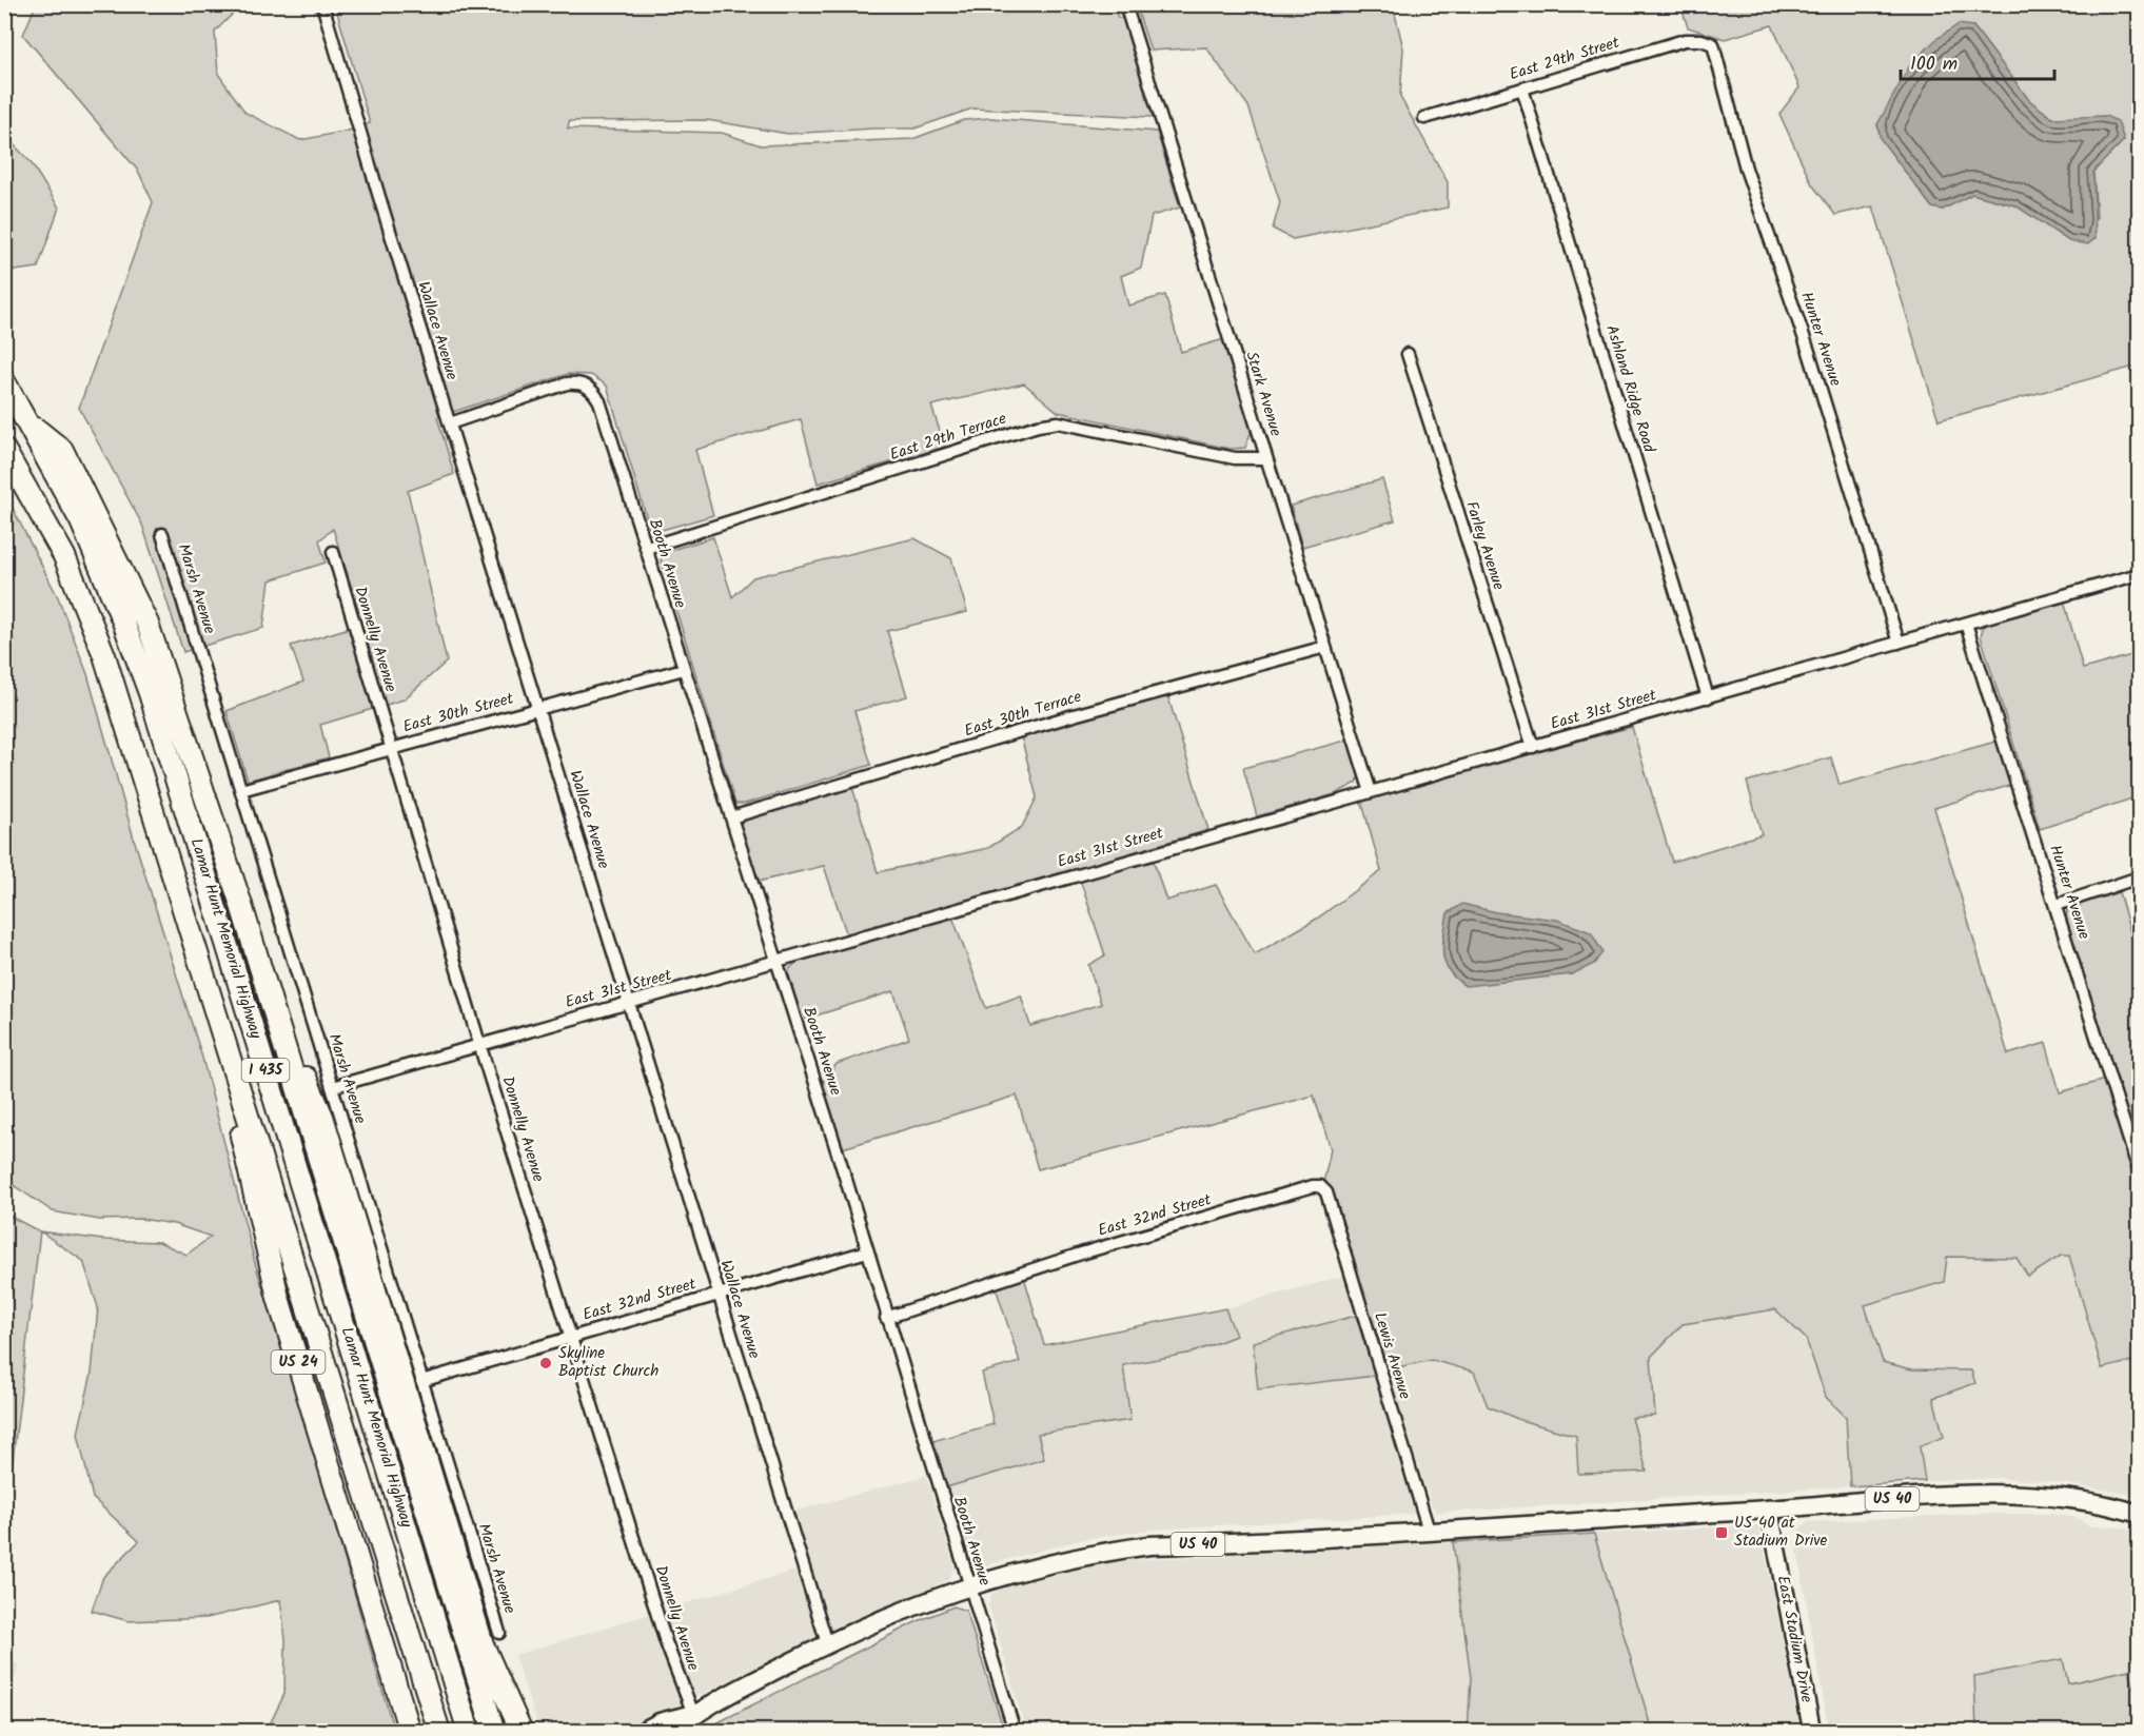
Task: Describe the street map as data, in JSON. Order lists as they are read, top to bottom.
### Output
{
  "streets": {
    "highway": ["Lamar Hunt Memorial Highway", "I 435", "US 24"],
    "main road": ["US 40", "East Stadium Drive"],
    "street": [
      "East 29th Street",
      "Wallace Avenue",
      "Hunter Avenue",
      "Ashland Ridge Road",
      "Stark Avenue",
      "East 29th Terrace",
      "Farley Avenue",
      "Booth Avenue",
      "Marsh Avenue",
      "Donnelly Avenue",
      "East 31st Street",
      "East 30th Street",
      "East 30th Terrace",
      "East 32nd Street",
      "Lewis Avenue"
    ]
  },
  "crossings": [
    ["East 29th Street", "Hunter Avenue"],
    ["East 29th Street", "Ashland Ridge Road"],
    ["Wallace Avenue", "Booth Avenue"],
    ["Wallace Avenue", "East 31st Street"],
    ["Wallace Avenue", "East 30th Street"],
    ["Wallace Avenue", "East 32nd Street"],
    ["Wallace Avenue", "US 40"],
    ["Hunter Avenue", "East 31st Street"],
    ["Ashland Ridge Road", "East 31st Street"],
    ["Stark Avenue", "East 29th Terrace"],
    ["Stark Avenue", "East 31st Street"],
    ["Stark Avenue", "East 30th Terrace"],
    ["East 29th Terrace", "Booth Avenue"],
    ["Farley Avenue", "East 31st Street"],
    ["Booth Avenue", "East 31st Street"],
    ["Booth Avenue", "East 30th Street"],
    ["Booth Avenue", "East 30th Terrace"],
    ["Booth Avenue", "East 32nd Street"],
    ["Booth Avenue", "US 40"],
    ["Marsh Avenue", "East 31st Street"],
    ["Marsh Avenue", "East 30th Street"],
    ["Marsh Avenue", "East 32nd Street"],
    ["Donnelly Avenue", "East 31st Street"],
    ["Donnelly Avenue", "East 30th Street"],
    ["Donnelly Avenue", "East 32nd Street"],
    ["Donnelly Avenue", "US 40"],
    ["Lamar Hunt Memorial Highway", "US 24"],
    ["East 32nd Street", "Lewis Avenue"],
    ["Lewis Avenue", "US 40"],
    ["US 40", "East Stadium Drive"]
  ],
  "places": {
    "other": ["Skyline Baptist Church"],
    "transit": ["US 40 at Stadium Drive"]
  },
  "scale_bar": "100 m"
}
